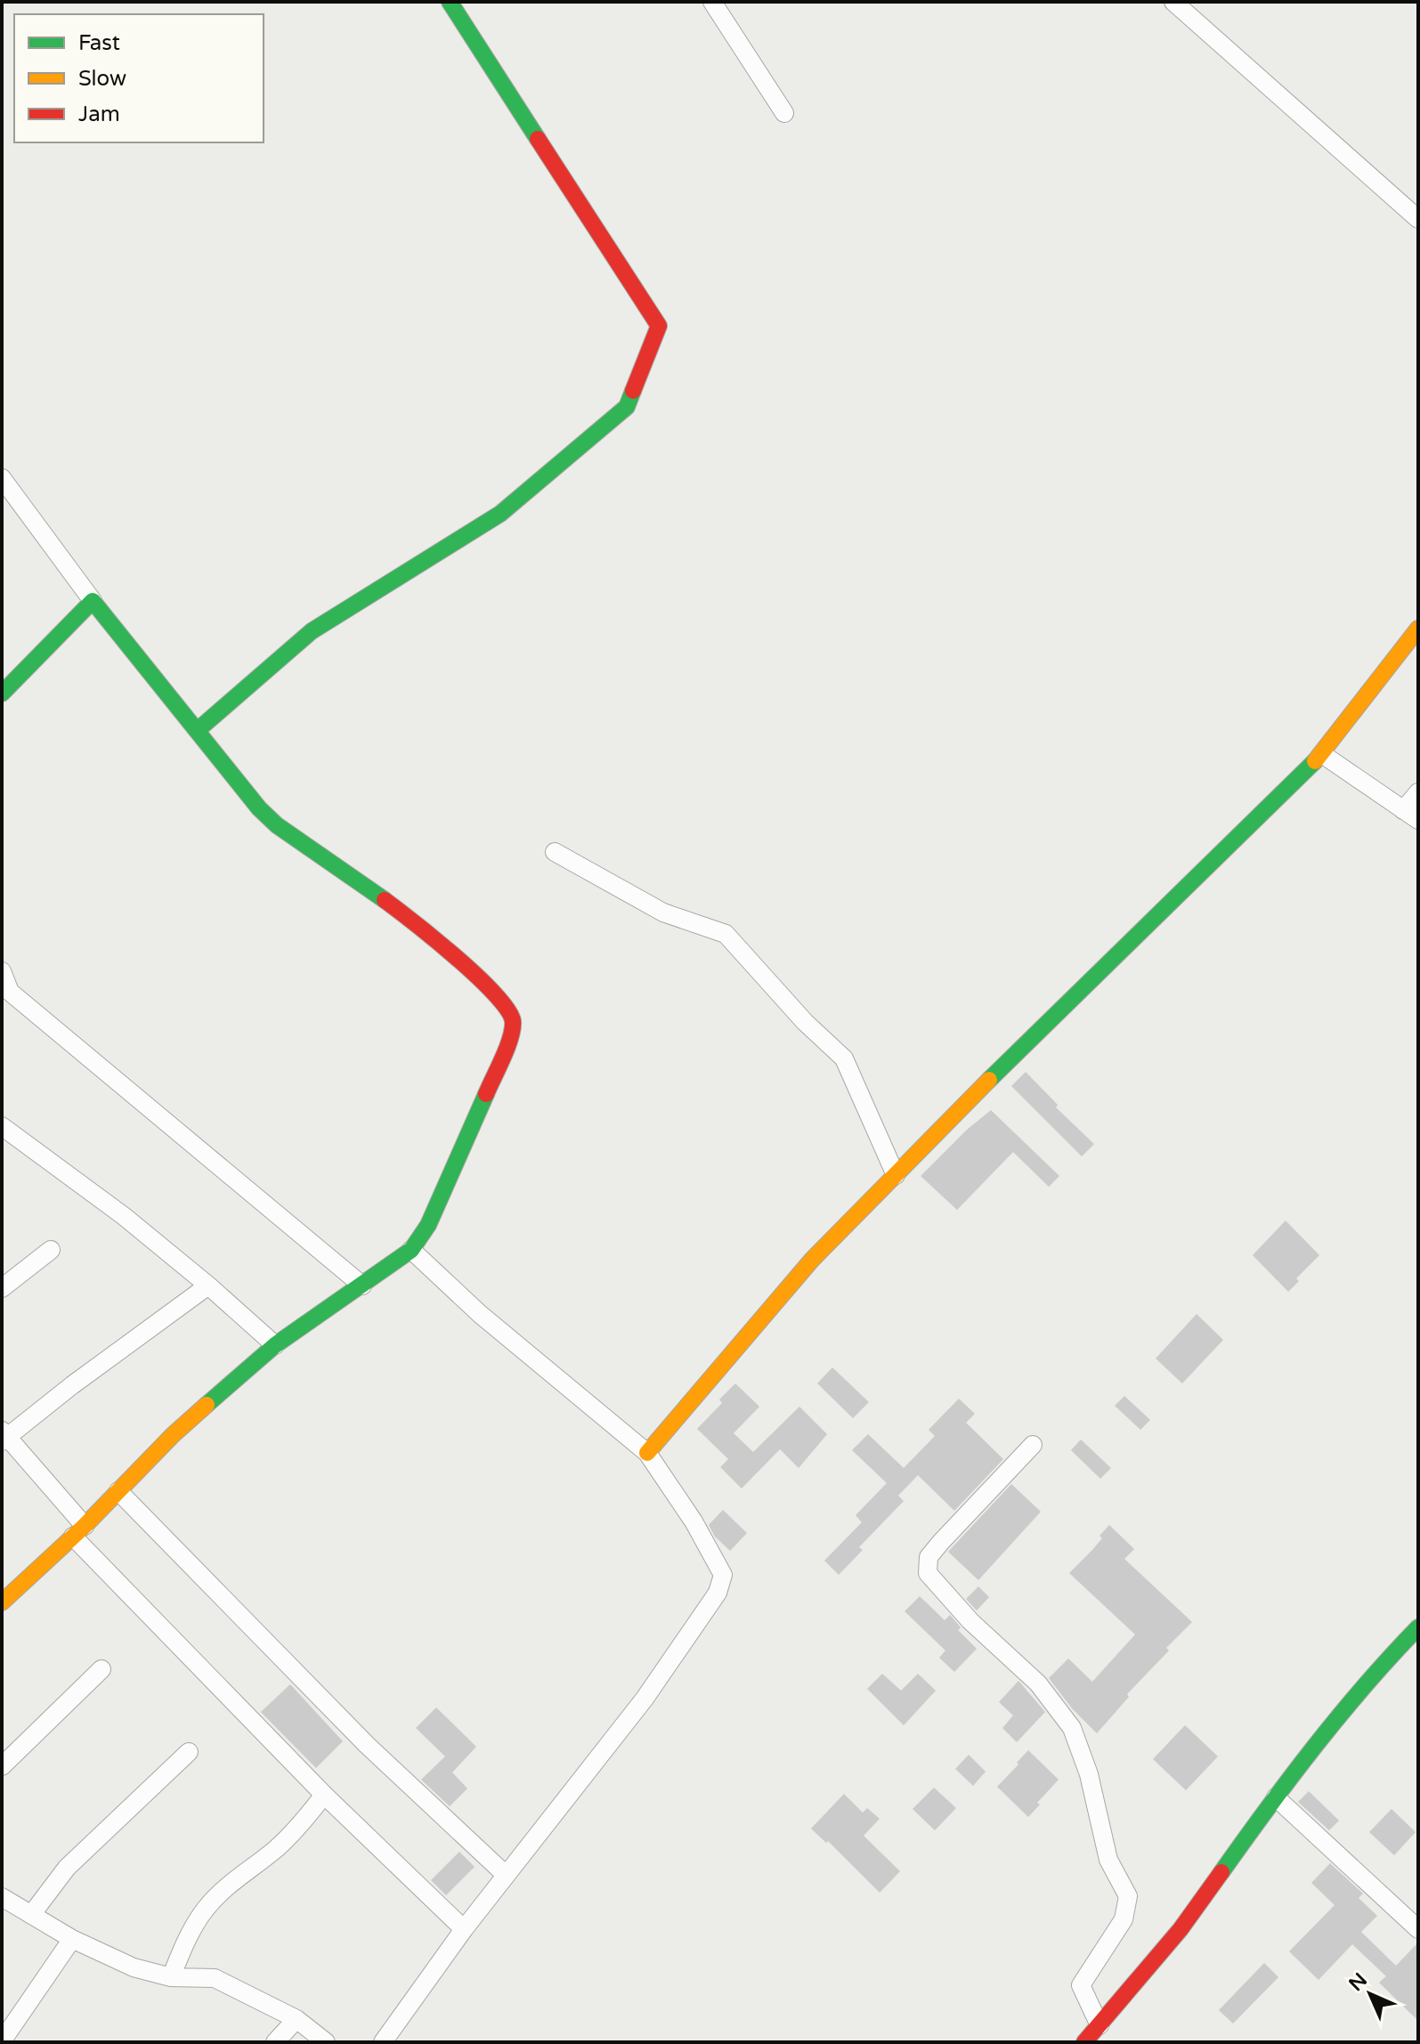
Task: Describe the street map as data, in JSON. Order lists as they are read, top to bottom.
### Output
{
  "legend": ["Fast", "Slow", "Jam"],
  "north": "top left"
}
